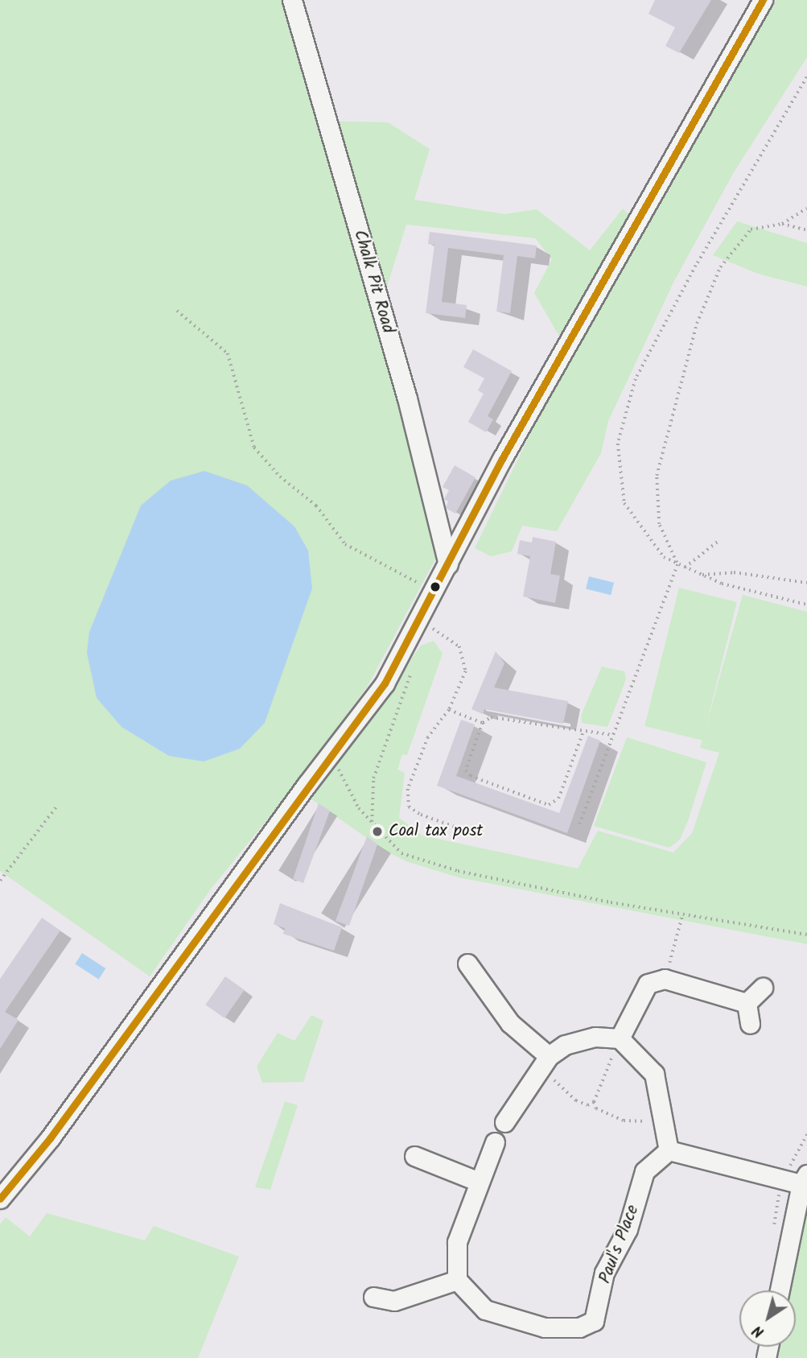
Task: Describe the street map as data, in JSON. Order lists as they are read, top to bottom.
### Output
{
  "streets": {
    "street": ["Chalk Pit Road", "Paul's Place"]
  },
  "places": ["Coal tax post"],
  "north": "bottom left"
}
